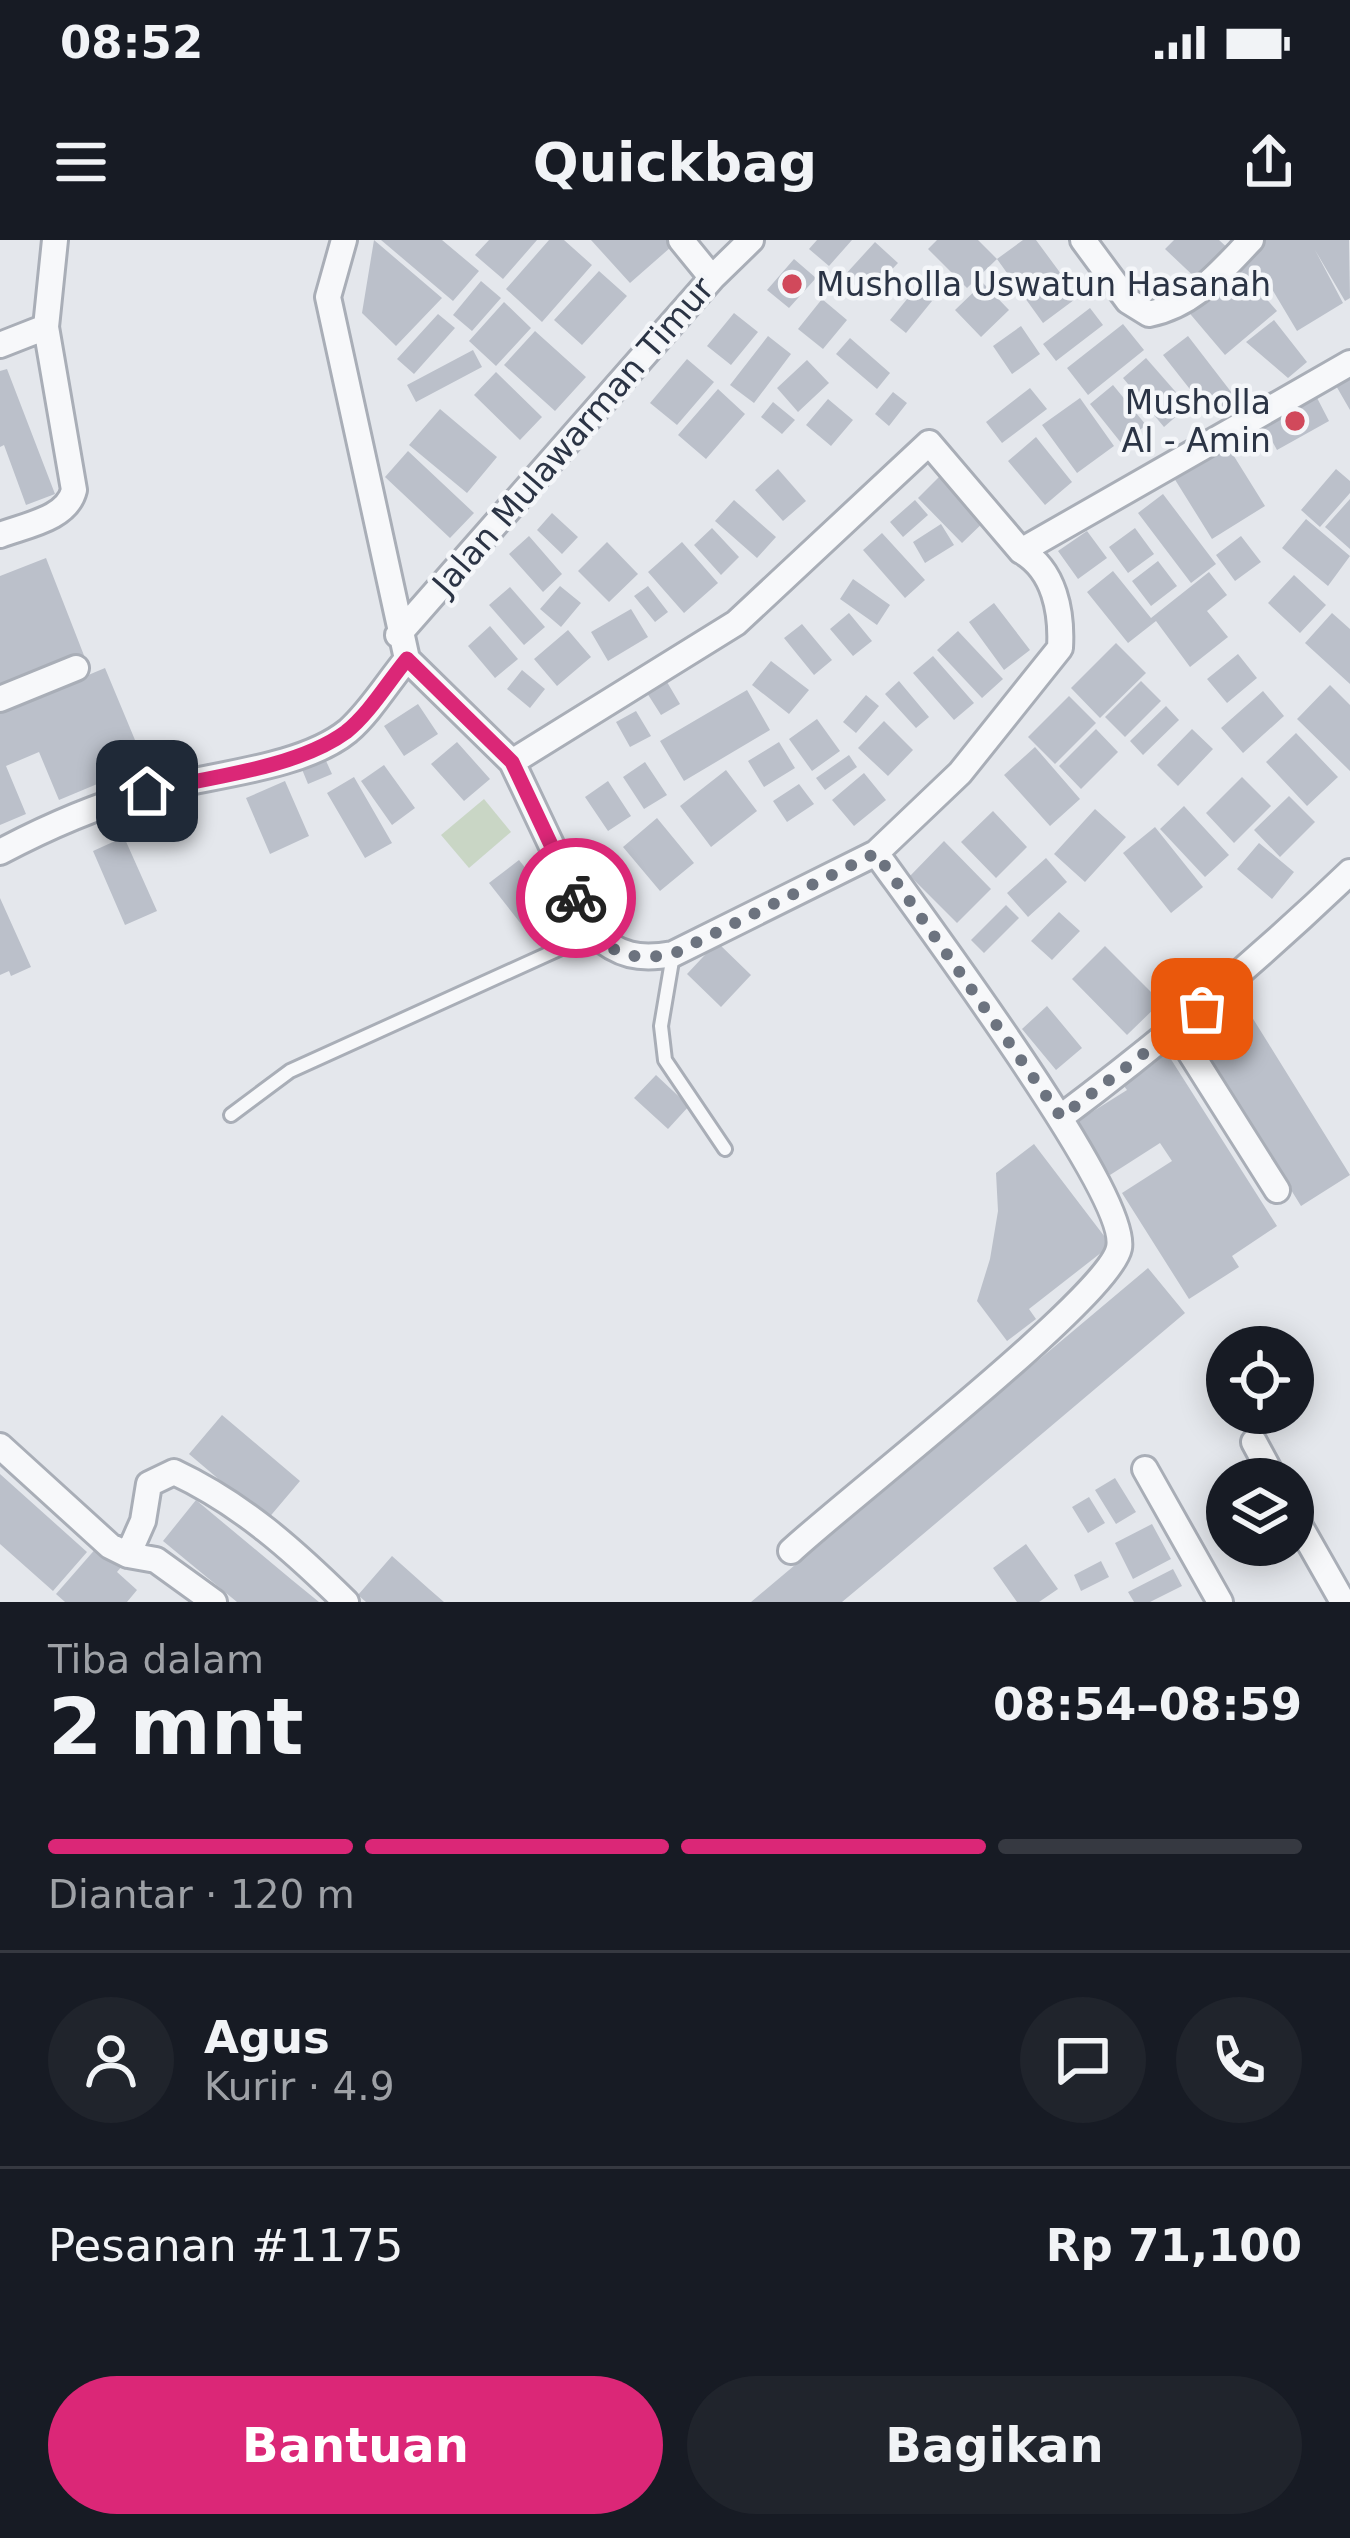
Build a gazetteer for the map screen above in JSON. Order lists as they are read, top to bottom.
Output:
{
  "streets": {
    "street": ["Jalan Mulawarman Timur"]
  },
  "places": ["Musholla Uswatun Hasanah", "Musholla Al - Amin"],
  "page": {
    "status": "08:52",
    "header": "Quickbag",
    "heading": ["2 mnt", "Tiba dalam", "08:54–08:59"],
    "panel": [
      "Agus",
      "Kurir · 4.9",
      "Pesanan #1175",
      "Rp 71,100"
    ],
    "bar": "Diantar · 120 m",
    "buttons": ["Bantuan", "Bagikan"]
  }
}
